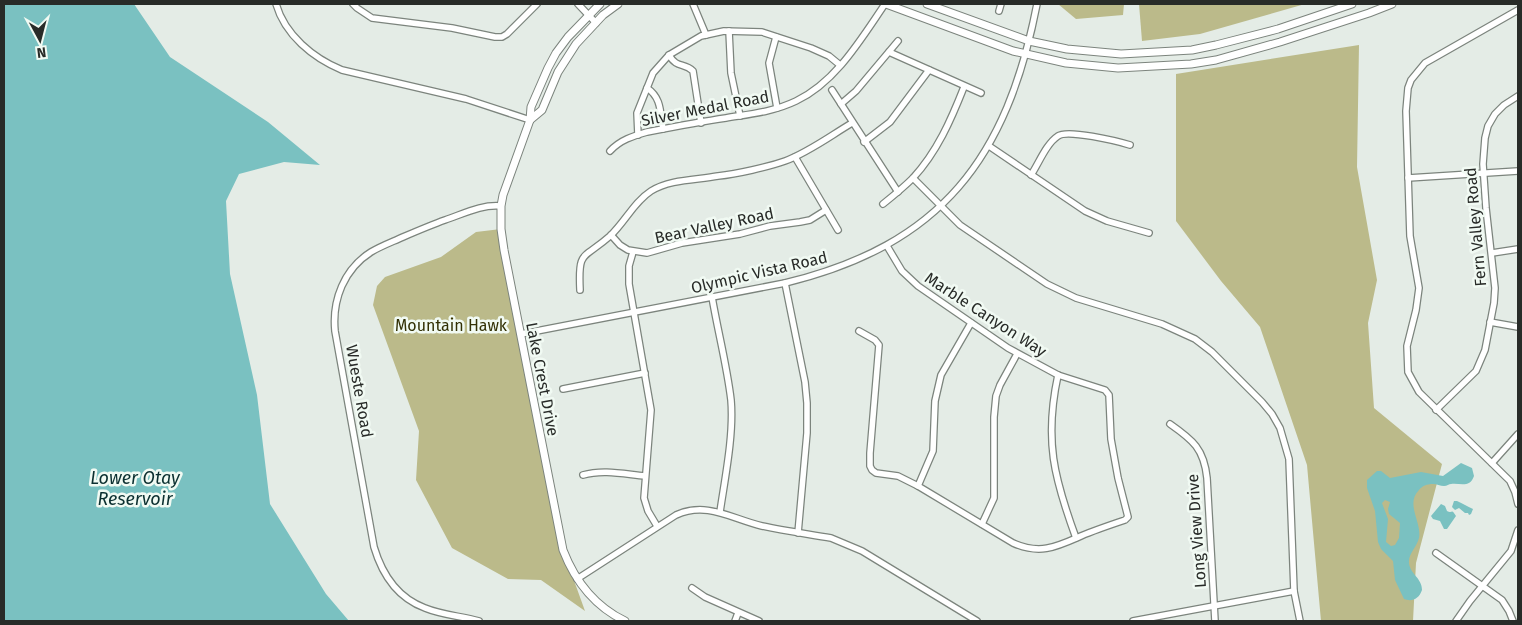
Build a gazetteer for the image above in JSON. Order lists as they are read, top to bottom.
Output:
{
  "streets": {
    "main road": ["Lake Crest Drive"],
    "street": [
      "Silver Medal Road",
      "Bear Valley Road",
      "Fern Valley Road",
      "Olympic Vista Road",
      "Marble Canyon Way",
      "Wueste Road",
      "Long View Drive"
    ]
  },
  "crossings": [
    ["Olympic Vista Road", "Marble Canyon Way"],
    ["Olympic Vista Road", "Lake Crest Drive"],
    ["Lake Crest Drive", "Wueste Road"]
  ],
  "water": ["Lower Otay Reservoir"],
  "parks": ["Mountain Hawk"],
  "north": "bottom"
}
